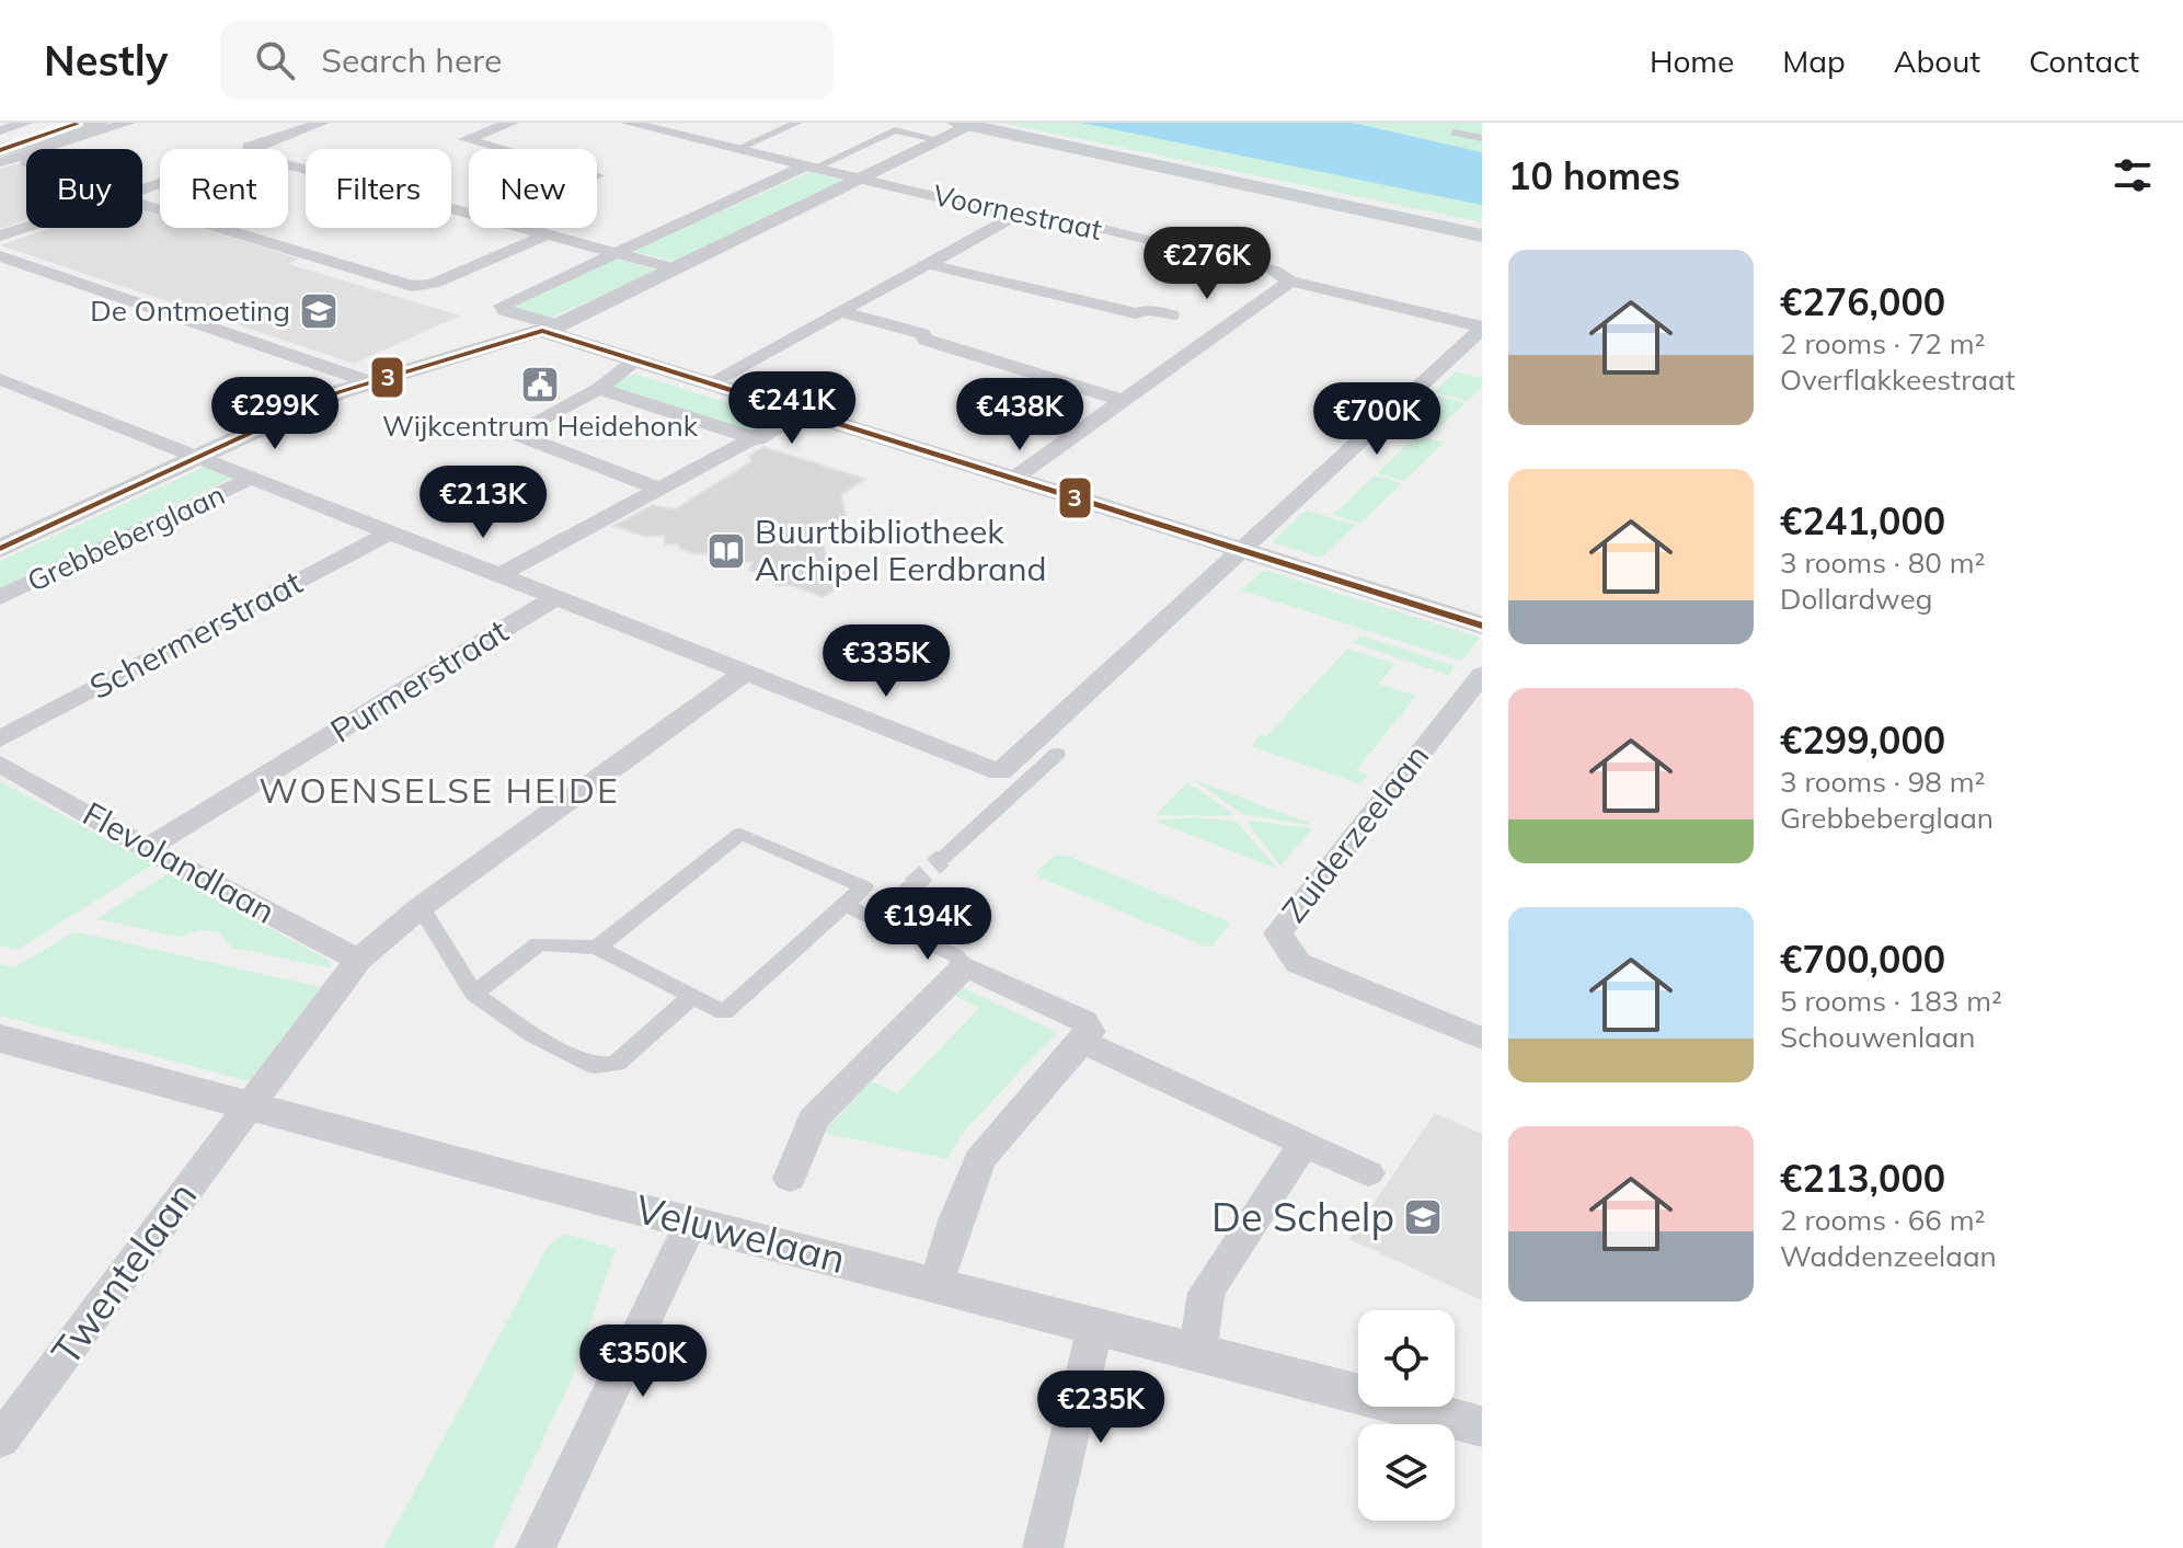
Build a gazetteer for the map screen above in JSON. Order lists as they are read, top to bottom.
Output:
{
  "streets": {
    "street": [
      "Voornestraat",
      "Grebbeberglaan",
      "Schermerstraat",
      "Purmerstraat",
      "Zuiderzeelaan",
      "Flevolandlaan",
      "Veluwelaan",
      "Twentelaan"
    ]
  },
  "crossings": [
    ["Voornestraat", "Grebbeberglaan"],
    ["Purmerstraat", "Flevolandlaan"],
    ["Flevolandlaan", "Twentelaan"],
    ["Veluwelaan", "Twentelaan"]
  ],
  "districts": ["WOENSELSE HEIDE"],
  "places": {
    "school or university": ["De Ontmoeting", "De Schelp"],
    "public building": ["Wijkcentrum Heidehonk"],
    "library": ["Buurtbibliotheek Archipel Eerdbrand"]
  },
  "lines": ["transit line 3"],
  "page": {
    "header": "Nestly",
    "search": "Search here",
    "nav": [
      "Home",
      "Map",
      "About",
      "Contact"
    ],
    "heading": "10 homes",
    "chip": [
      "Buy",
      "Rent",
      "Filters",
      "New"
    ],
    "price": [
      "€276K",
      "€241K",
      "€299K",
      "€438K",
      "€700K",
      "€213K",
      "€335K",
      "€194K",
      "€350K",
      "€235K"
    ],
    "list": [
      {
        "name": "€276,000",
        "note": "2 rooms · 72 m² · Overflakkeestraat"
      },
      {
        "name": "€241,000",
        "note": "3 rooms · 80 m² · Dollardweg"
      },
      {
        "name": "€299,000",
        "note": "3 rooms · 98 m² · Grebbeberglaan"
      },
      {
        "name": "€700,000",
        "note": "5 rooms · 183 m² · Schouwenlaan"
      },
      {
        "name": "€213,000",
        "note": "2 rooms · 66 m² · Waddenzeelaan"
      }
    ]
  }
}
